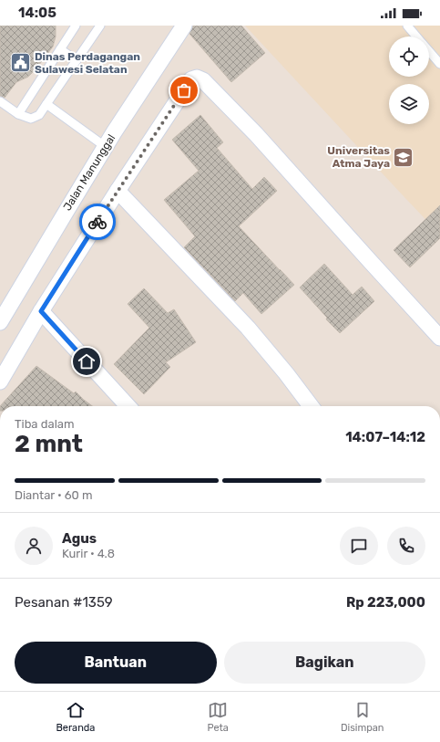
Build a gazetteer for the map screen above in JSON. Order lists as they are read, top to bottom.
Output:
{
  "streets": {
    "street": ["Jalan Manunggal"]
  },
  "places": {
    "public building": ["Dinas Perdagangan Sulawesi Selatan"],
    "school or university": ["Universitas Atma Jaya"]
  },
  "page": {
    "status": "14:05",
    "heading": ["2 mnt", "Tiba dalam", "14:07–14:12"],
    "panel": [
      "Agus",
      "Kurir · 4.8",
      "Pesanan #1359",
      "Rp 223,000"
    ],
    "bar": "Diantar · 60 m",
    "buttons": ["Bantuan", "Bagikan"],
    "tabs": ["Beranda", "Peta", "Disimpan"]
  }
}
